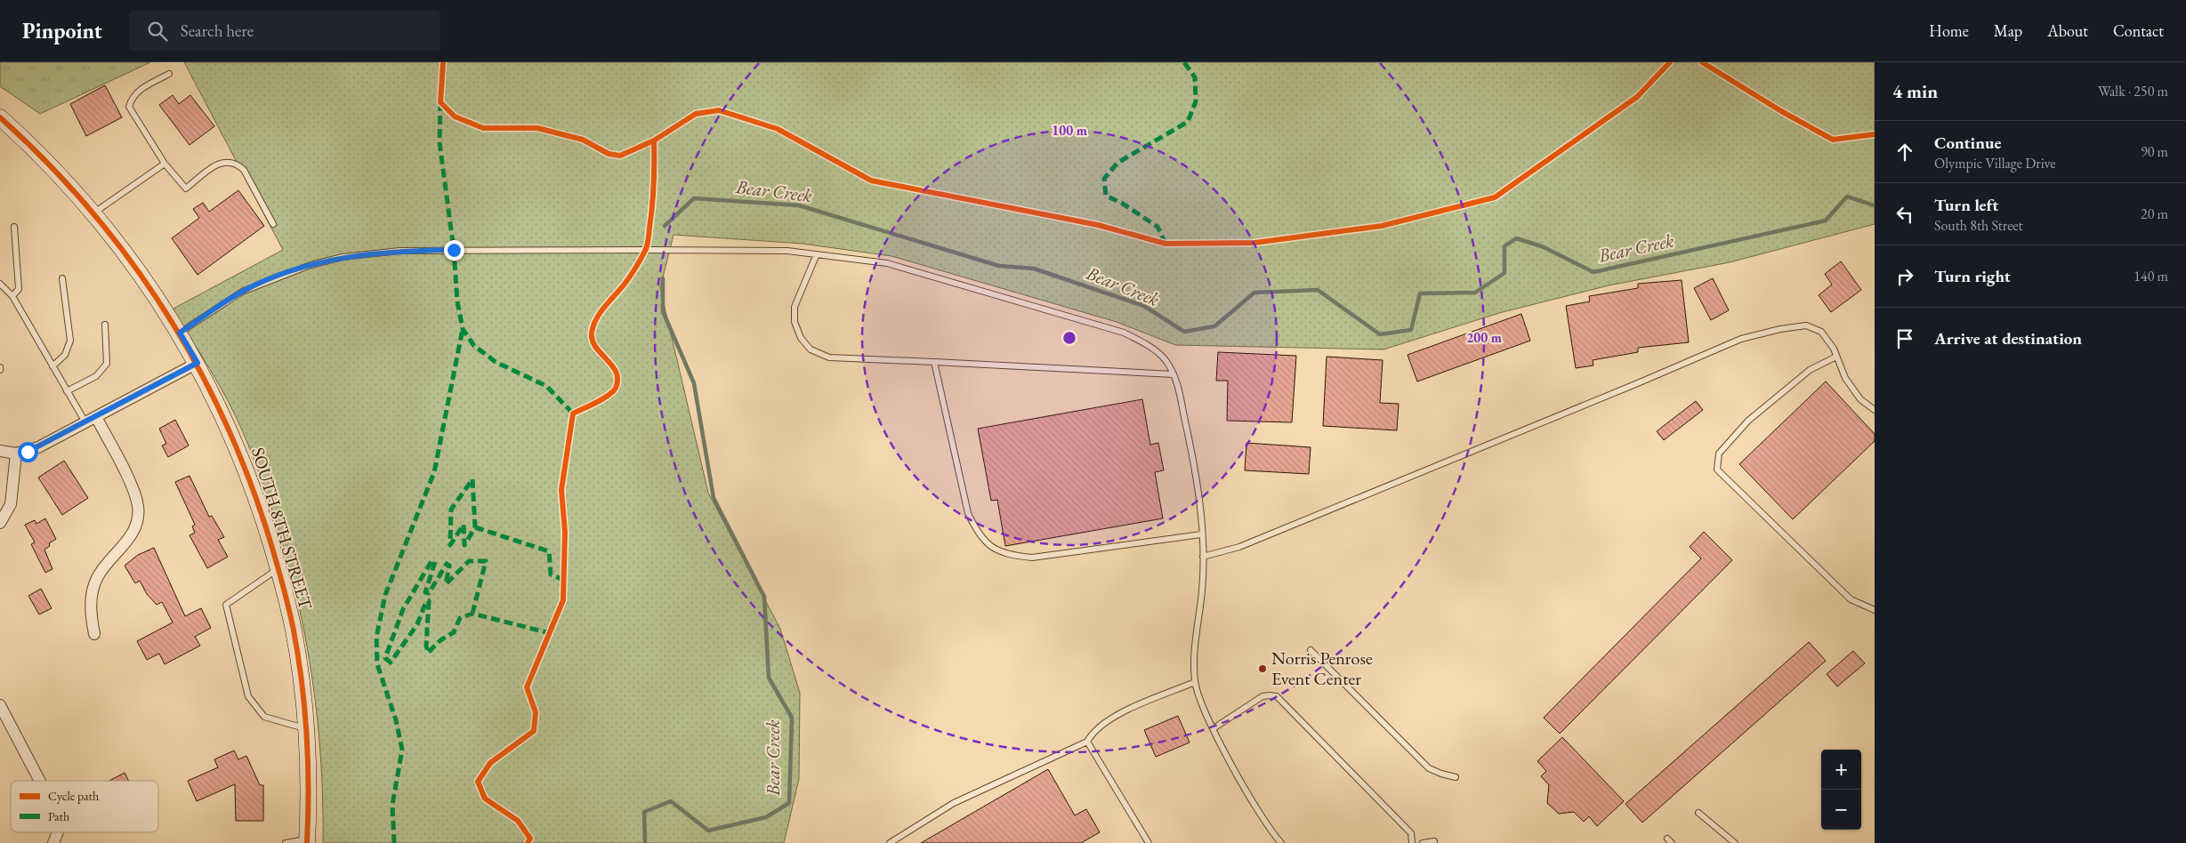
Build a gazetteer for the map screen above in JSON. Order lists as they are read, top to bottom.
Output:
{
  "streets": {
    "main road": ["SOUTH 8TH STREET"]
  },
  "water": ["Bear Creek"],
  "places": ["Norris Penrose Event Center"],
  "legend": ["Cycle path", "Path"],
  "page": {
    "header": "Pinpoint",
    "search": "Search here",
    "nav": [
      "Home",
      "Map",
      "About",
      "Contact"
    ],
    "heading": ["4 min", "Walk · 250 m"],
    "list": [
      ["Continue", "Olympic Village Drive", "90 m"],
      ["Turn left", "South 8th Street", "20 m"],
      ["Turn right", "140 m"],
      "Arrive at destination"
    ],
    "map_buttons": ["+", "−"]
  },
  "rings": ["100 m", "200 m"]
}
